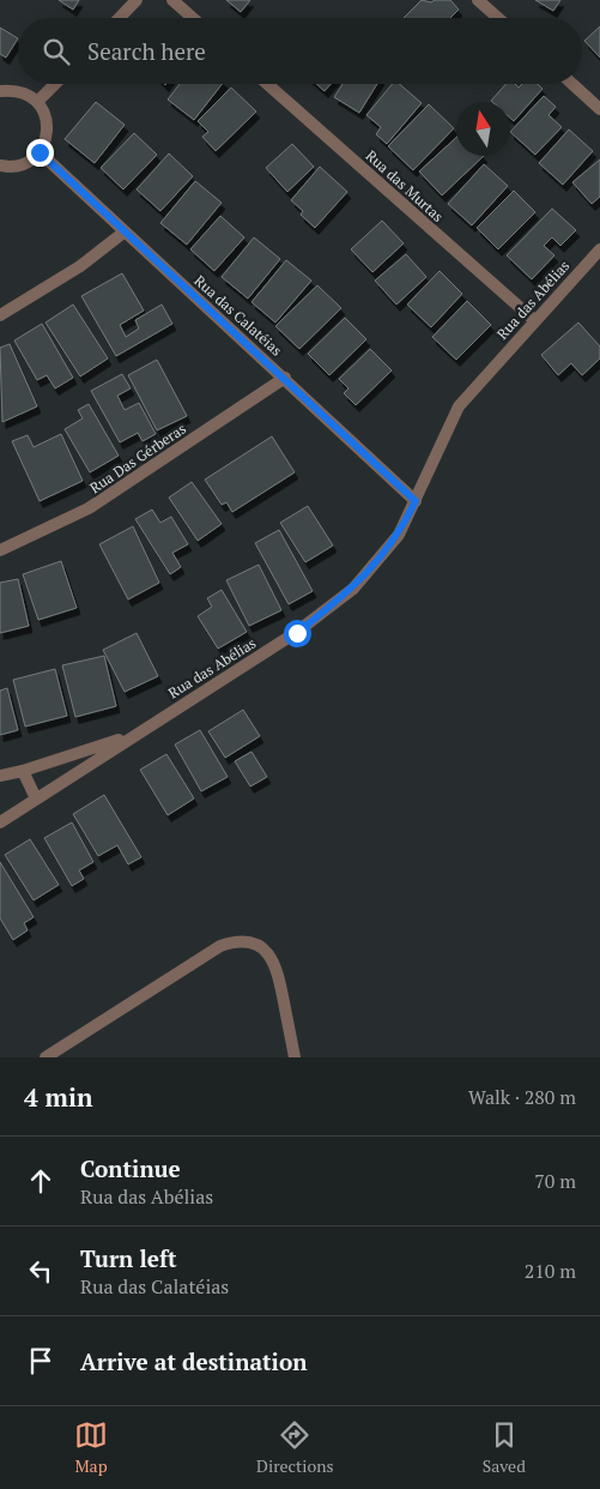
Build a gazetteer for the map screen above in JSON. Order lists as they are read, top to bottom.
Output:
{
  "streets": {
    "street": [
      "Rua das Murtas",
      "Rua das Abélias",
      "Rua das Calatéias",
      "Rua Das Gérberas"
    ]
  },
  "crossings": [
    ["Rua das Murtas", "Rua das Abélias"],
    ["Rua das Abélias", "Rua das Calatéias"],
    ["Rua das Calatéias", "Rua Das Gérberas"]
  ],
  "north": "top",
  "page": {
    "search": "Search here",
    "heading": ["4 min", "Walk · 280 m"],
    "list": [
      ["Continue", "Rua das Abélias", "70 m"],
      ["Turn left", "Rua das Calatéias", "210 m"],
      "Arrive at destination"
    ],
    "nav": ["Map", "Directions", "Saved"]
  }
}
